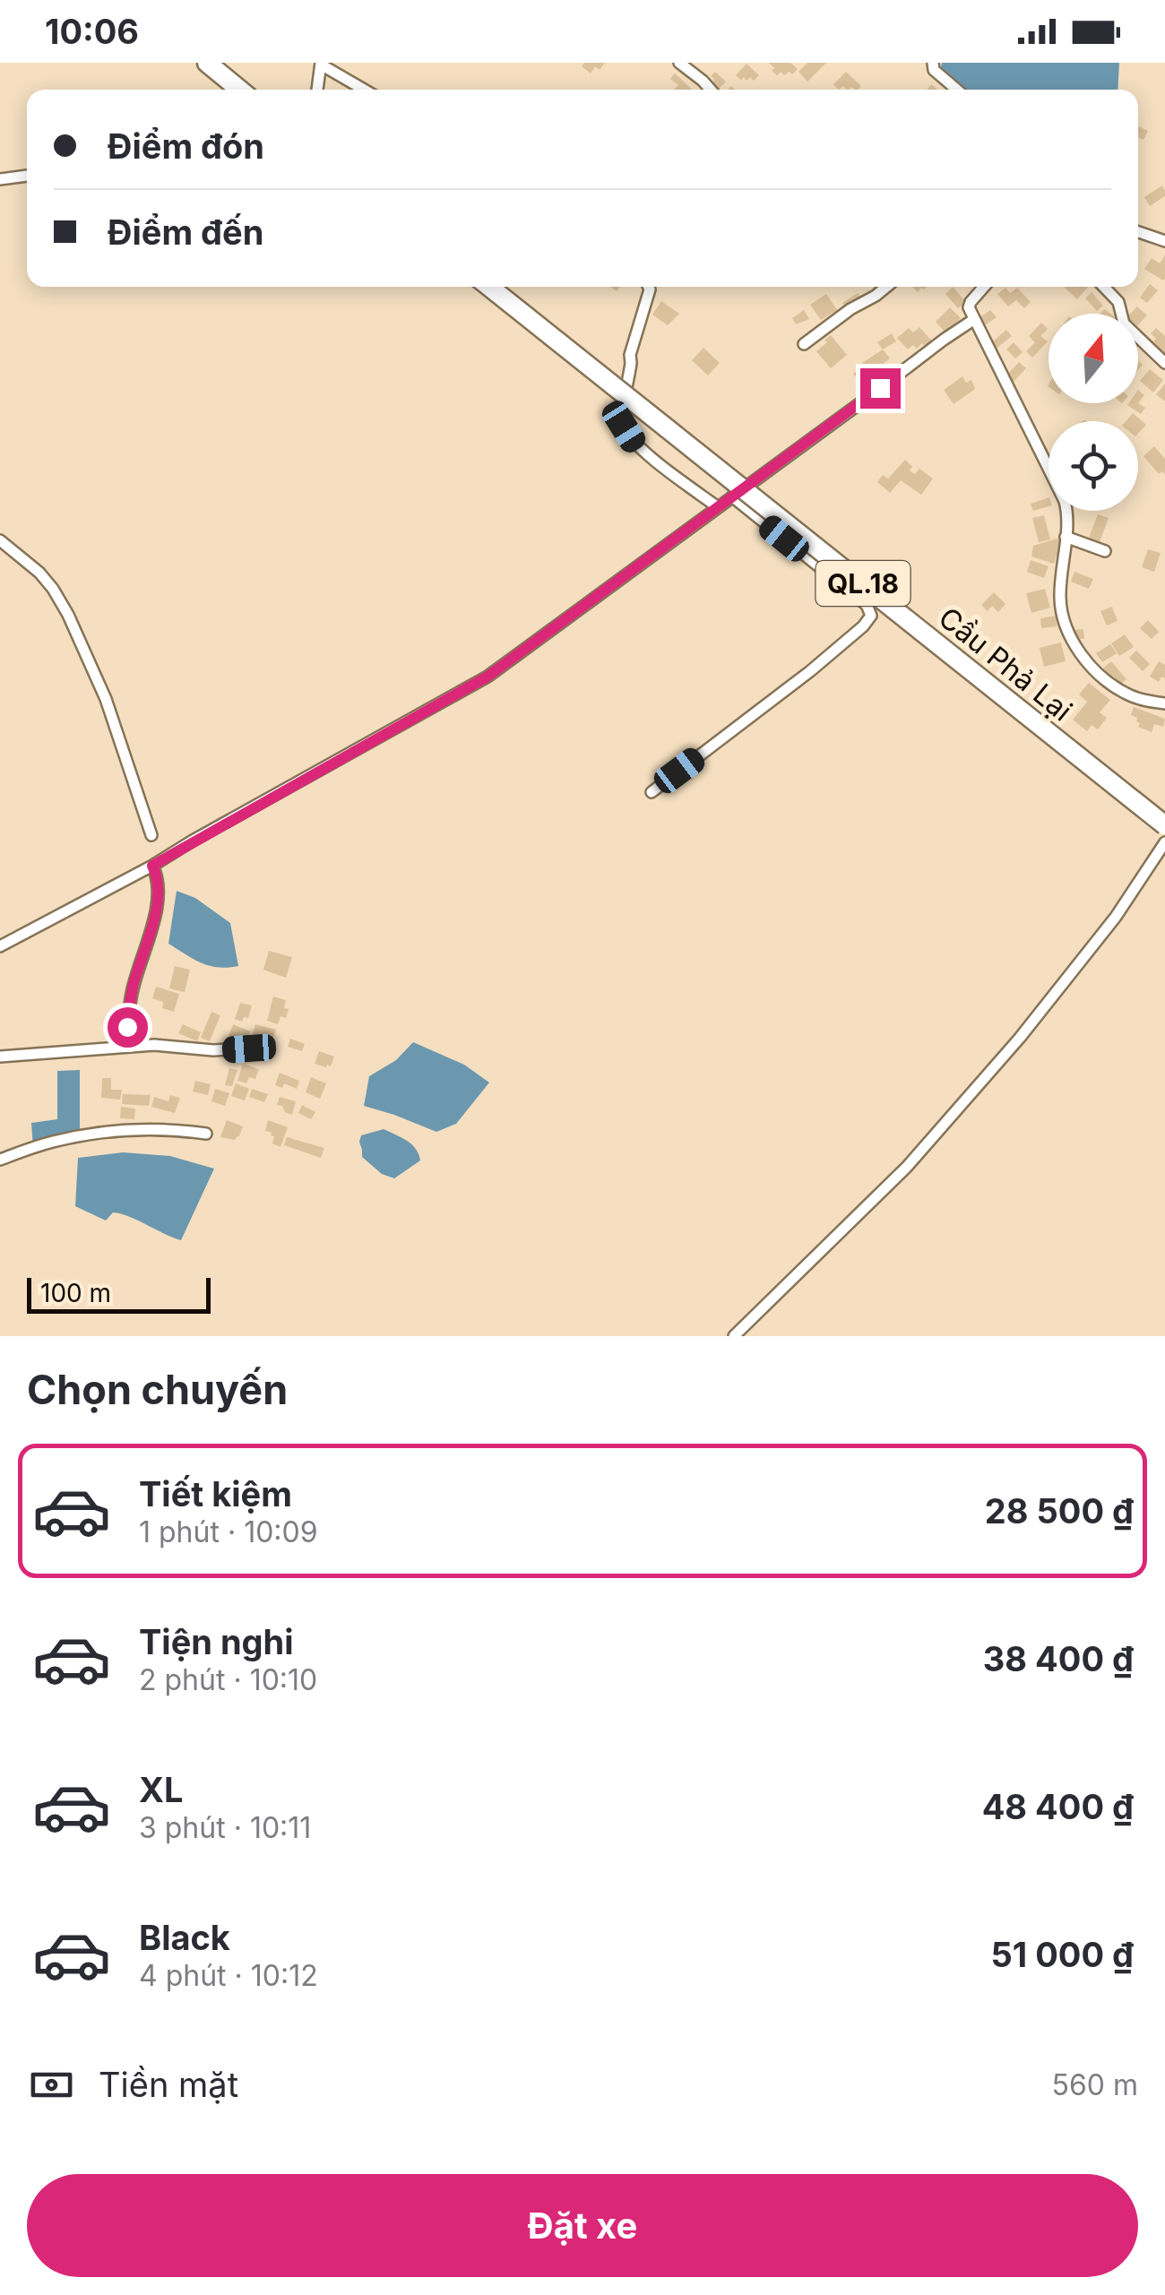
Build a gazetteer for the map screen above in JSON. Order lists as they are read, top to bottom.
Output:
{
  "streets": {
    "highway": ["QL.18", "Cầu Phả Lại"]
  },
  "scale_bar": "100 m",
  "north": "top",
  "page": {
    "status": "10:06",
    "banner": ["Điểm đón", "Điểm đến"],
    "scale": "100 m",
    "heading": "Chọn chuyến",
    "list": [
      {
        "name": "Tiết kiệm",
        "note": "1 phút · 10:09",
        "value": "28 500 ₫"
      },
      {
        "name": "Tiện nghi",
        "note": "2 phút · 10:10",
        "value": "38 400 ₫"
      },
      {
        "name": "XL",
        "note": "3 phút · 10:11",
        "value": "48 400 ₫"
      },
      {
        "name": "Black",
        "note": "4 phút · 10:12",
        "value": "51 000 ₫"
      }
    ],
    "pay": ["Tiền mặt", "560 m"],
    "buttons": "Đặt xe"
  }
}
